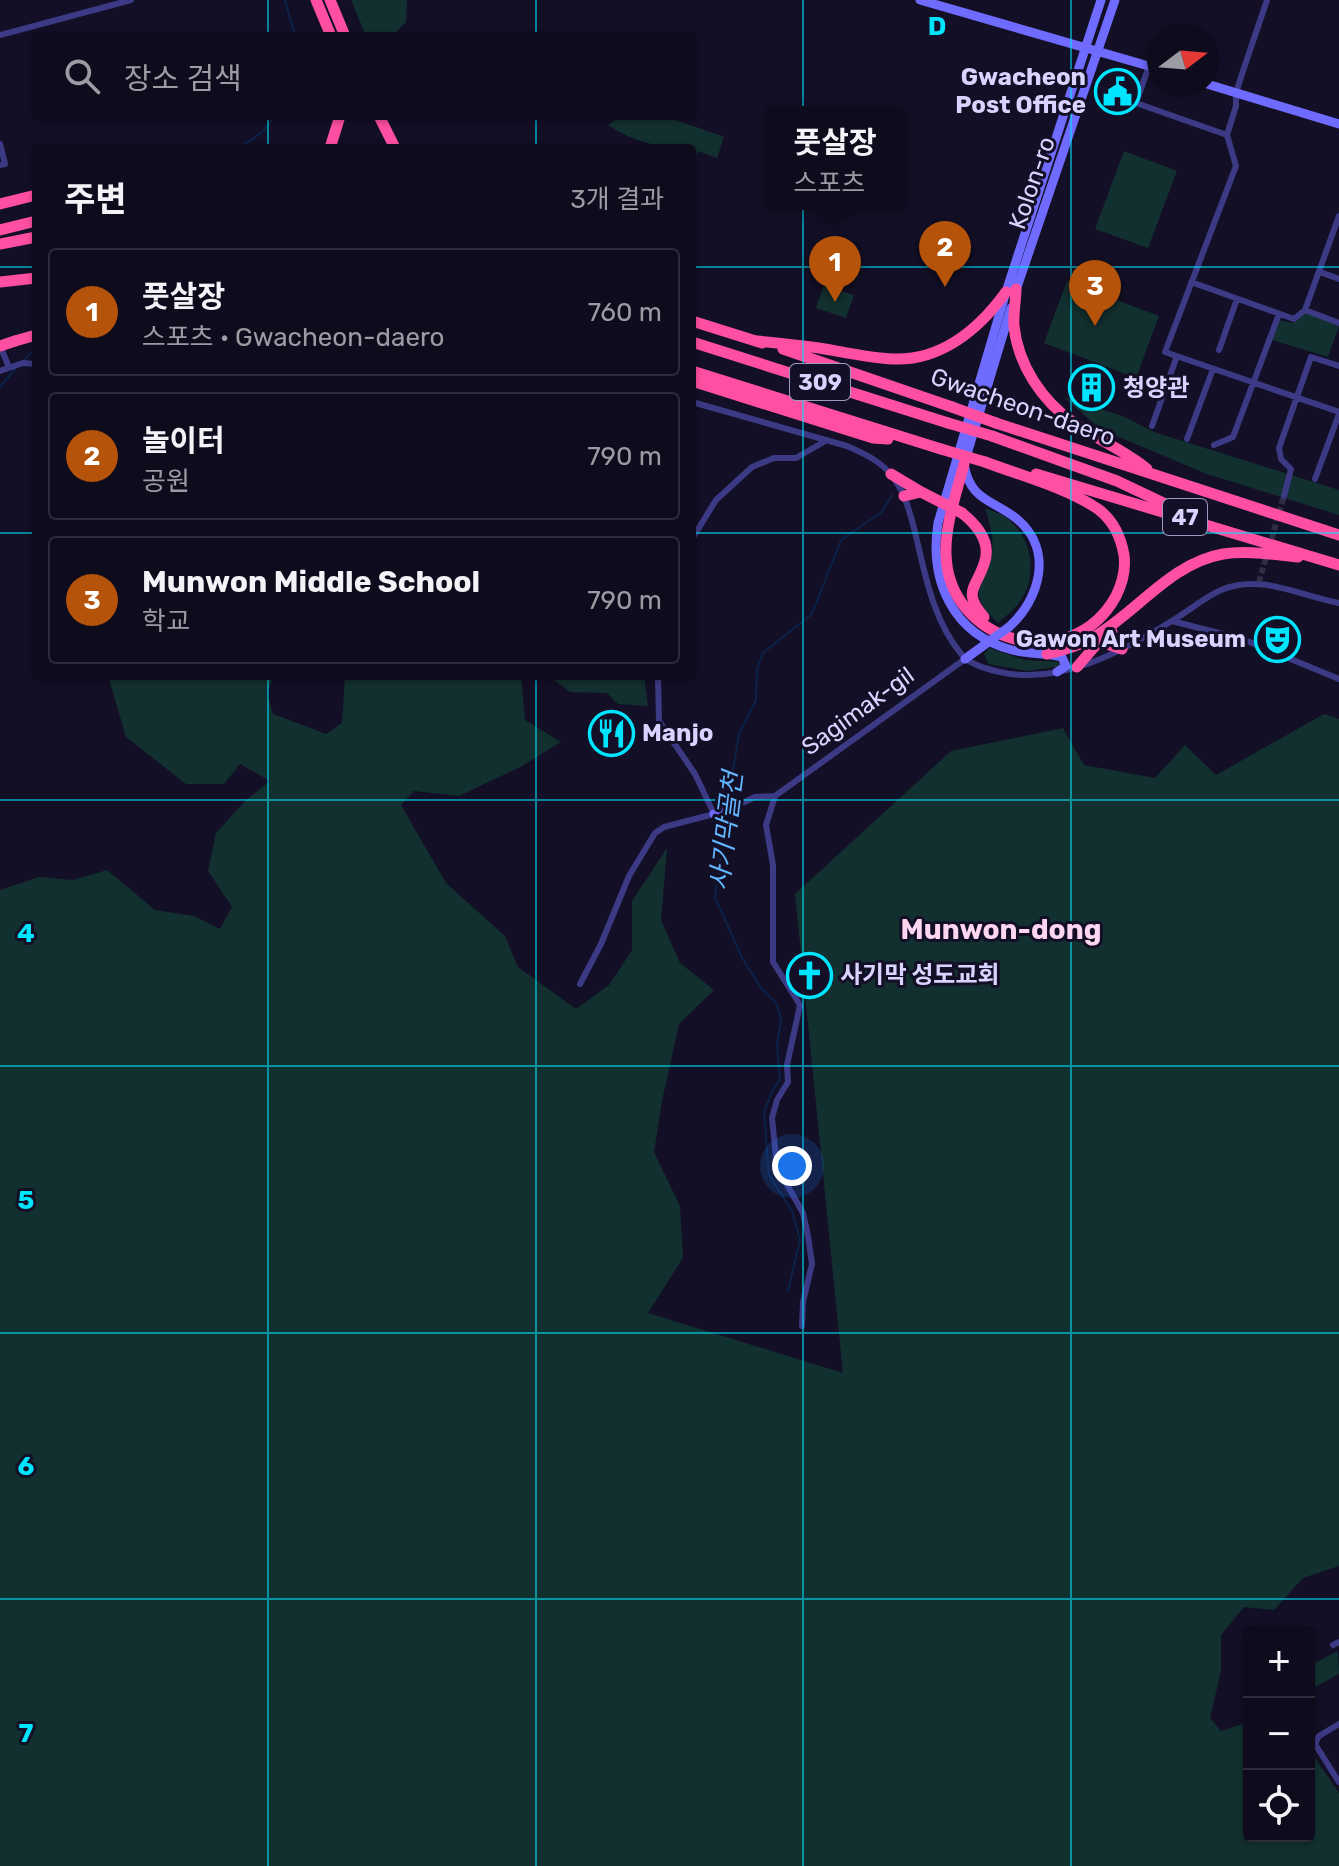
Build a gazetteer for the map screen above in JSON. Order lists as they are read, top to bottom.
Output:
{
  "streets": {
    "highway": ["309", "Gwacheon-daero", "47"],
    "street": ["Kolon-ro", "Sagimak-gil"]
  },
  "crossings": [
    ["309", "47"]
  ],
  "districts": ["Munwon-dong"],
  "water": ["사기막골천"],
  "places": {
    "public building": ["Gwacheon Post Office"],
    "building": ["청양관"],
    "theatre": ["Gawon Art Museum"],
    "restaurant": ["Manjo"],
    "church": ["사기막 성도교회"]
  },
  "north": "right",
  "page": {
    "search": "장소 검색",
    "popup": ["풋살장", "스포츠"],
    "heading": ["주변", "3개 결과"],
    "pins": ["2", "1", "3"],
    "list": [
      {
        "mark": "1",
        "name": "풋살장",
        "note": "스포츠 · Gwacheon-daero",
        "value": "760 m"
      },
      {
        "mark": "2",
        "name": "놀이터",
        "note": "공원",
        "value": "790 m"
      },
      {
        "mark": "3",
        "name": "Munwon Middle School",
        "note": "학교",
        "value": "790 m"
      }
    ],
    "map_buttons": ["+", "−"]
  },
  "grid": {
    "columns": ["D"],
    "rows": [
      "4",
      "5",
      "6",
      "7"
    ]
  }
}
